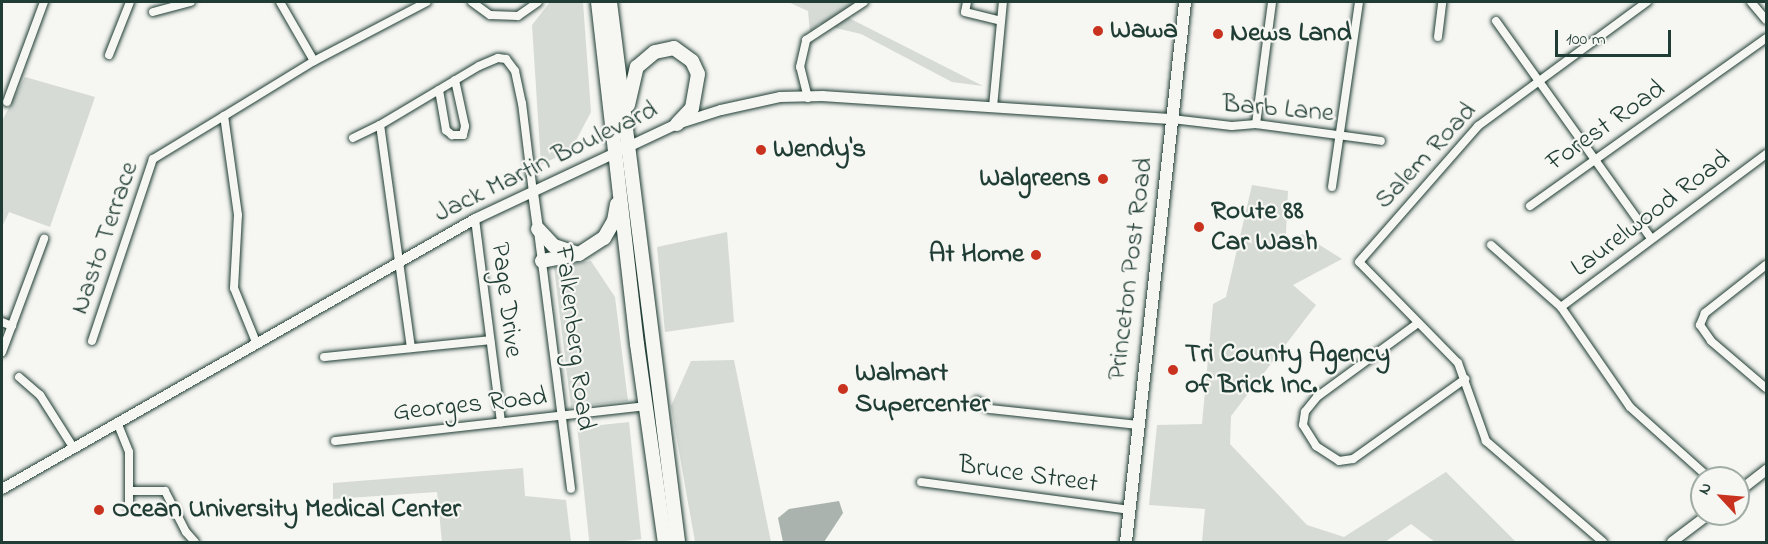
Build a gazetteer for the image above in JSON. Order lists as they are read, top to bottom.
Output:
{
  "streets": {
    "main road": ["Princeton Post Road"],
    "street": [
      "Barb Lane",
      "Forest Road",
      "Salem Road",
      "Jack Martin Boulevard",
      "Laurelwood Road",
      "Nasto Terrace",
      "Page Drive",
      "Falkenberg Road",
      "Georges Road",
      "Bruce Street"
    ]
  },
  "crossings": [
    ["Barb Lane", "Jack Martin Boulevard"],
    ["Barb Lane", "Princeton Post Road"],
    ["Jack Martin Boulevard", "Princeton Post Road"],
    ["Jack Martin Boulevard", "Page Drive"],
    ["Jack Martin Boulevard", "Falkenberg Road"],
    ["Princeton Post Road", "Bruce Street"],
    ["Page Drive", "Georges Road"],
    ["Falkenberg Road", "Georges Road"]
  ],
  "places": [
    "Wawa",
    "News Land",
    "Wendy's",
    "Walgreens",
    "Route 88 Car Wash",
    "At Home",
    "Tri County Agency of Brick Inc.",
    "Walmart Supercenter",
    "Ocean University Medical Center"
  ],
  "scale_bar": "100 m",
  "north": "top left"
}
